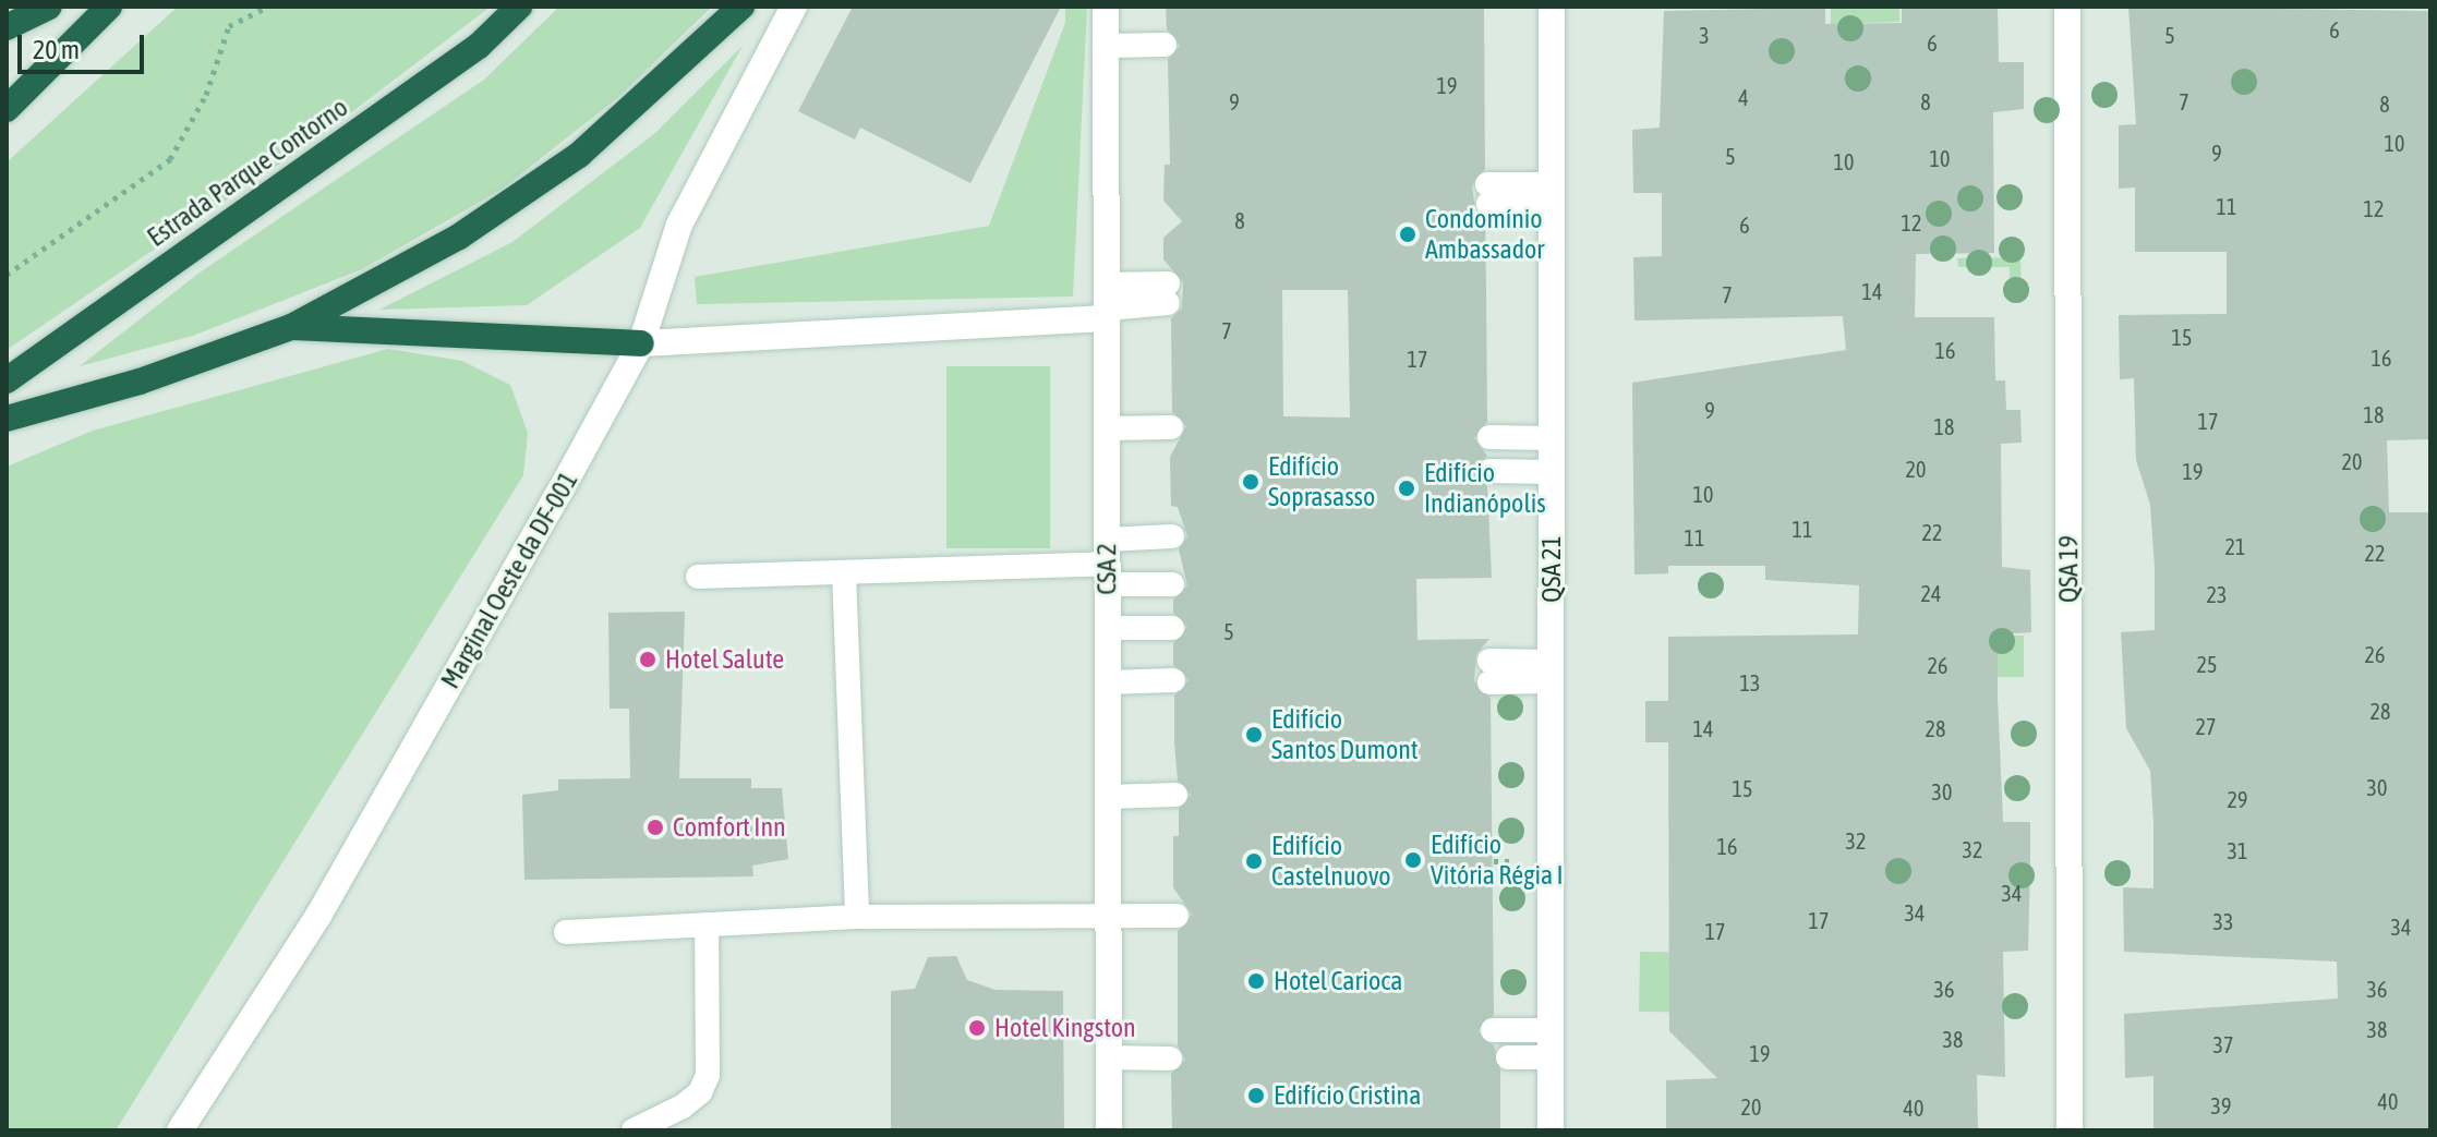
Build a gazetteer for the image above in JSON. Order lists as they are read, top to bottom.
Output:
{
  "streets": {
    "highway": ["Estrada Parque Contorno"],
    "street": [
      "CSA 2",
      "QSA 21",
      "QSA 19",
      "Marginal Oeste da DF-001"
    ]
  },
  "places": [
    "Condomínio Ambassador",
    "Edifício Soprasasso",
    "Edifício Indianópolis",
    "Hotel Salute",
    "Edifício Santos Dumont",
    "Comfort Inn",
    "Edifício Vitória Régia I",
    "Edifício Castelnuovo",
    "Hotel Carioca",
    "Hotel Kingston",
    "Edifício Cristina"
  ],
  "house_numbers": [
    "6",
    "3",
    "5",
    "6",
    "19",
    "4",
    "9",
    "8",
    "7",
    "8",
    "10",
    "9",
    "5",
    "10",
    "10",
    "11",
    "12",
    "8",
    "12",
    "6",
    "14",
    "7",
    "7",
    "15",
    "16",
    "16",
    "17",
    "9",
    "18",
    "17",
    "18",
    "20",
    "20",
    "19",
    "10",
    "11",
    "22",
    "11",
    "21",
    "22",
    "24",
    "23",
    "5",
    "26",
    "25",
    "26",
    "13",
    "28",
    "27",
    "14",
    "28",
    "30",
    "15",
    "30",
    "29",
    "32",
    "16",
    "32",
    "31",
    "34",
    "34",
    "17",
    "33",
    "34",
    "17",
    "36",
    "36",
    "38",
    "38",
    "37",
    "19",
    "40",
    "39",
    "20",
    "40"
  ],
  "scale_bar": "20 m"
}
